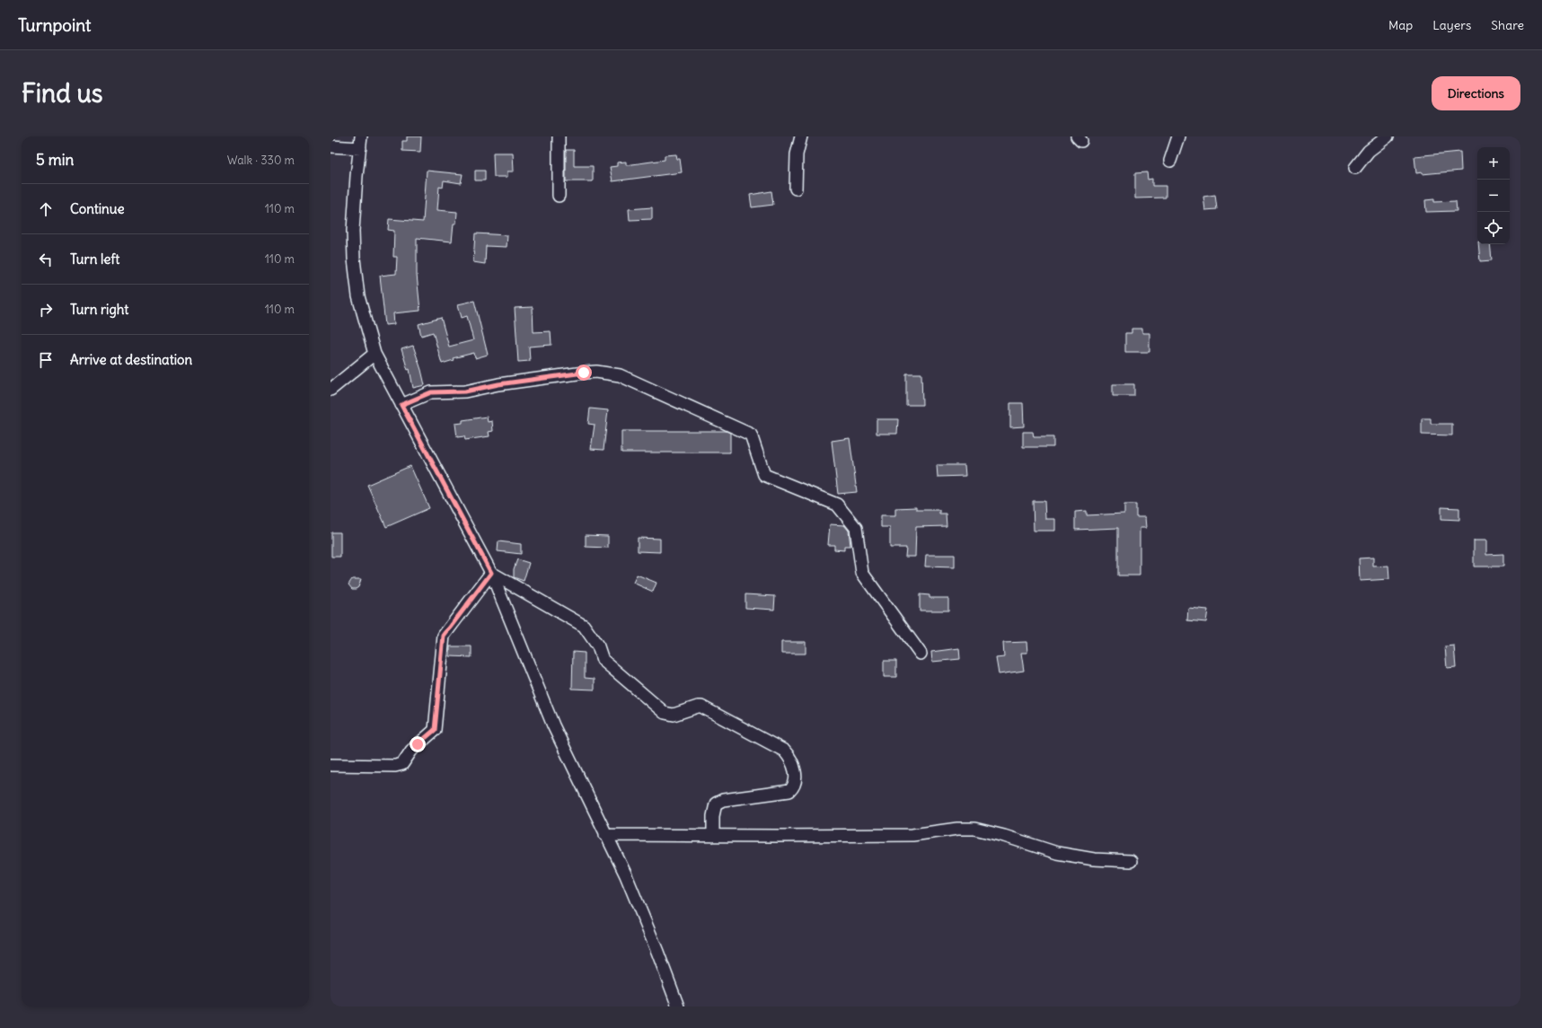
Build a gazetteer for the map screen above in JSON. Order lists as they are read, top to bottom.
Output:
{
  "page": {
    "header": "Turnpoint",
    "nav": ["Map", "Layers", "Share"],
    "buttons": "Directions",
    "title": "Find us",
    "heading": ["5 min", "Walk · 330 m"],
    "map_buttons": ["+", "−"],
    "list": [
      ["Continue", "110 m"],
      ["Turn left", "110 m"],
      ["Turn right", "110 m"],
      "Arrive at destination"
    ]
  }
}
